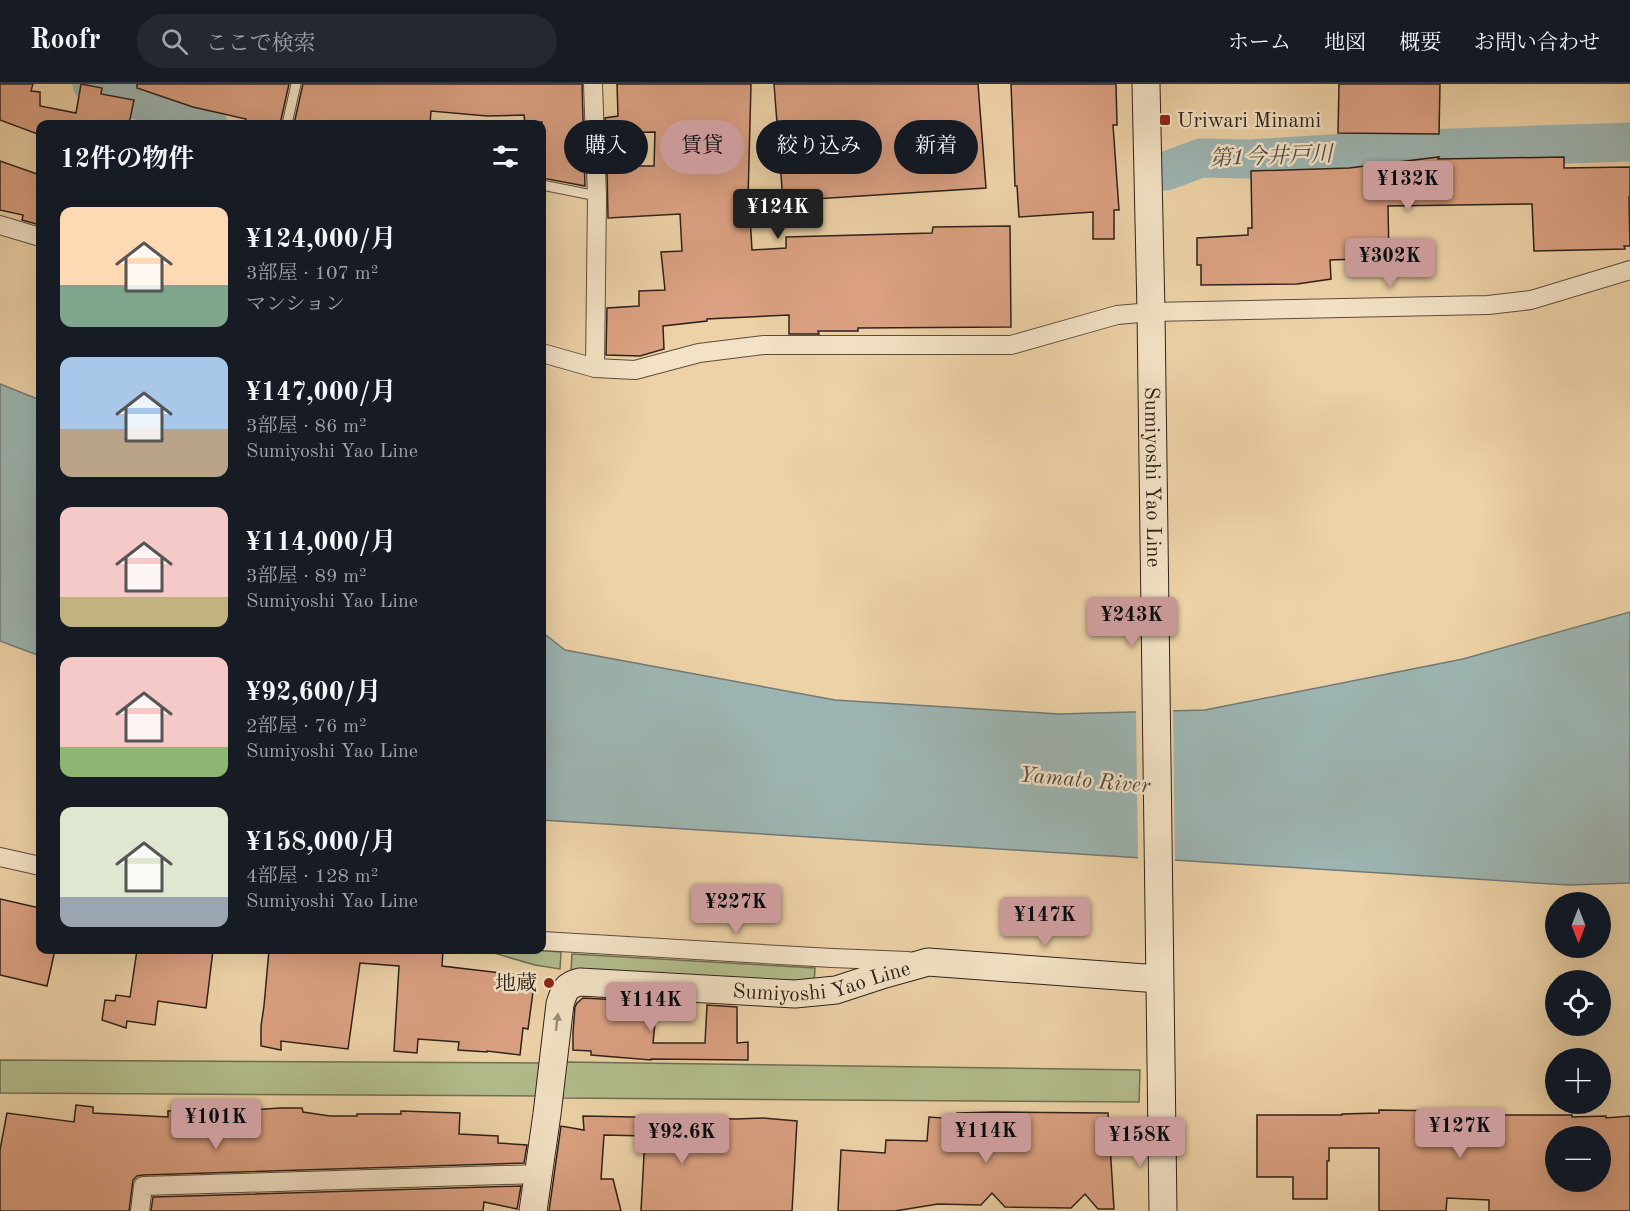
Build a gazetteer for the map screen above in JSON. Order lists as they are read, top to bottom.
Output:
{
  "streets": {
    "main road": ["Sumiyoshi Yao Line"]
  },
  "water": ["第1今井戸川", "Yamato River"],
  "places": {
    "transit": ["Uriwari Minami"],
    "other": ["地蔵"]
  },
  "north": "bottom",
  "page": {
    "header": "Roofr",
    "search": "ここで検索",
    "nav": [
      "ホーム",
      "地図",
      "概要",
      "お問い合わせ"
    ],
    "chip": [
      "購入",
      "賃貸",
      "絞り込み",
      "新着"
    ],
    "heading": "12件の物件",
    "price": [
      "¥132K",
      "¥124K",
      "¥302K",
      "¥243K",
      "¥227K",
      "¥147K",
      "¥114K",
      "¥101K",
      "¥127K",
      "¥114K",
      "¥92.6K",
      "¥158K"
    ],
    "list": [
      {
        "name": "¥124,000/月",
        "note": "3部屋 · 107 m² · マンション"
      },
      {
        "name": "¥147,000/月",
        "note": "3部屋 · 86 m² · Sumiyoshi Yao Line"
      },
      {
        "name": "¥114,000/月",
        "note": "3部屋 · 89 m² · Sumiyoshi Yao Line"
      },
      {
        "name": "¥92,600/月",
        "note": "2部屋 · 76 m² · Sumiyoshi Yao Line"
      },
      {
        "name": "¥158,000/月",
        "note": "4部屋 · 128 m² · Sumiyoshi Yao Line"
      }
    ],
    "map_buttons": ["+", "−"]
  }
}
